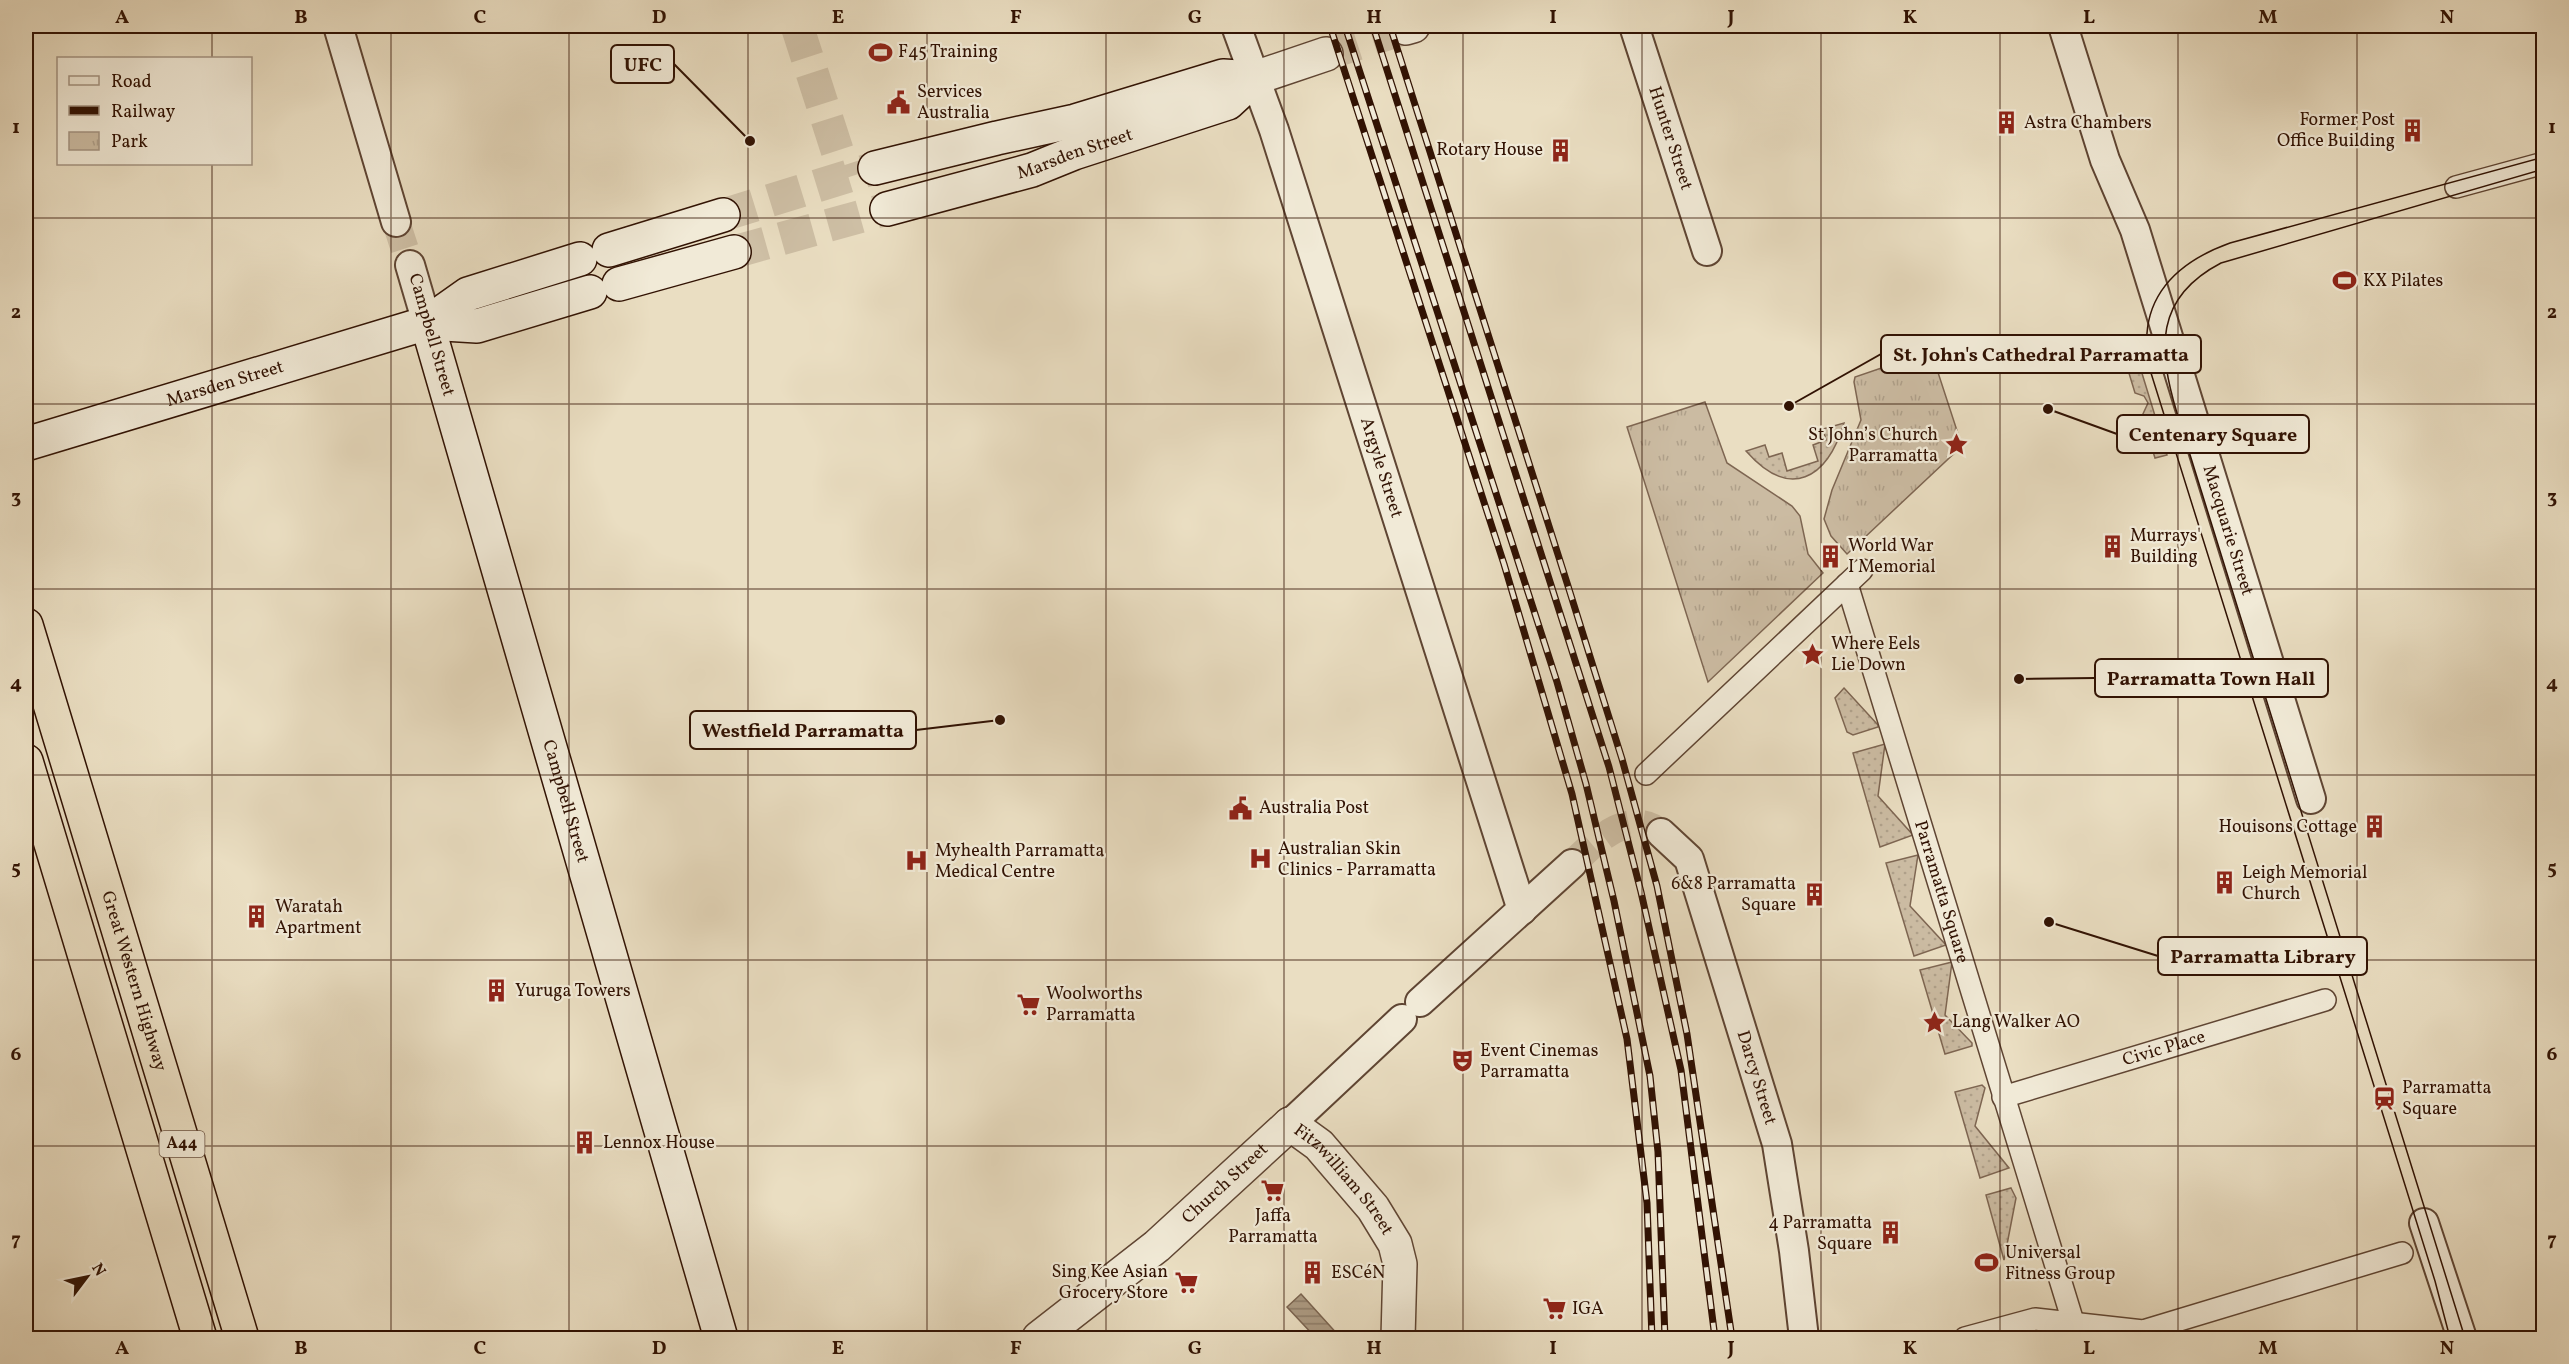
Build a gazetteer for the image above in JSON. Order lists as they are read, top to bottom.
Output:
{
  "streets": {
    "highway": ["Great Western Highway", "A44"],
    "main road": [
      "Marsden Street",
      "Campbell Street",
      "Fitzwilliam Street",
      "Church Street"
    ],
    "street": [
      "Hunter Street",
      "Argyle Street",
      "Macquarie Street",
      "Parramatta Square",
      "Civic Place",
      "Darcy Street"
    ]
  },
  "crossings": [
    ["Marsden Street", "Campbell Street"],
    ["Marsden Street", "Argyle Street"],
    ["Argyle Street", "Church Street"],
    ["Parramatta Square", "Civic Place"],
    ["Fitzwilliam Street", "Church Street"]
  ],
  "places": {
    "sports": ["F45 Training", "KX Pilates", "Universal Fitness Group"],
    "public building": ["Services Australia", "Australia Post"],
    "building": [
      "Astra Chambers",
      "Former Post Office Building",
      "Rotary House",
      "Murrays' Building",
      "World War I Memorial",
      "Houisons Cottage",
      "Leigh Memorial Church",
      "6&8 Parramatta Square",
      "Waratah Apartment",
      "Yuruga Towers",
      "Lennox House",
      "4 Parramatta Square",
      "ESCéN"
    ],
    "other": [
      "UFC",
      "St. John's Cathedral Parramatta",
      "Centenary Square",
      "Parramatta Town Hall",
      "Westfield Parramatta",
      "Parramatta Library"
    ],
    "place": ["St John’s Church Parramatta", "Where Eels Lie Down", "Lang Walker AO"],
    "hospital": ["Australian Skin Clinics - Parramatta", "Myhealth Parramatta Medical Centre"],
    "supermarket": [
      "Woolworths Parramatta",
      "Jaffa Parramatta",
      "Sing Kee Asian Grocery Store",
      "IGA"
    ],
    "theatre": ["Event Cinemas Parramatta"],
    "station": ["Parramatta Square"]
  },
  "legend": ["Road", "Railway", "Park"],
  "north": "top right",
  "grid": {
    "columns": [
      "A",
      "B",
      "C",
      "D",
      "E",
      "F",
      "G",
      "H",
      "I",
      "J",
      "K",
      "L",
      "M",
      "N"
    ],
    "rows": [
      "1",
      "2",
      "3",
      "4",
      "5",
      "6",
      "7"
    ]
  }
}
